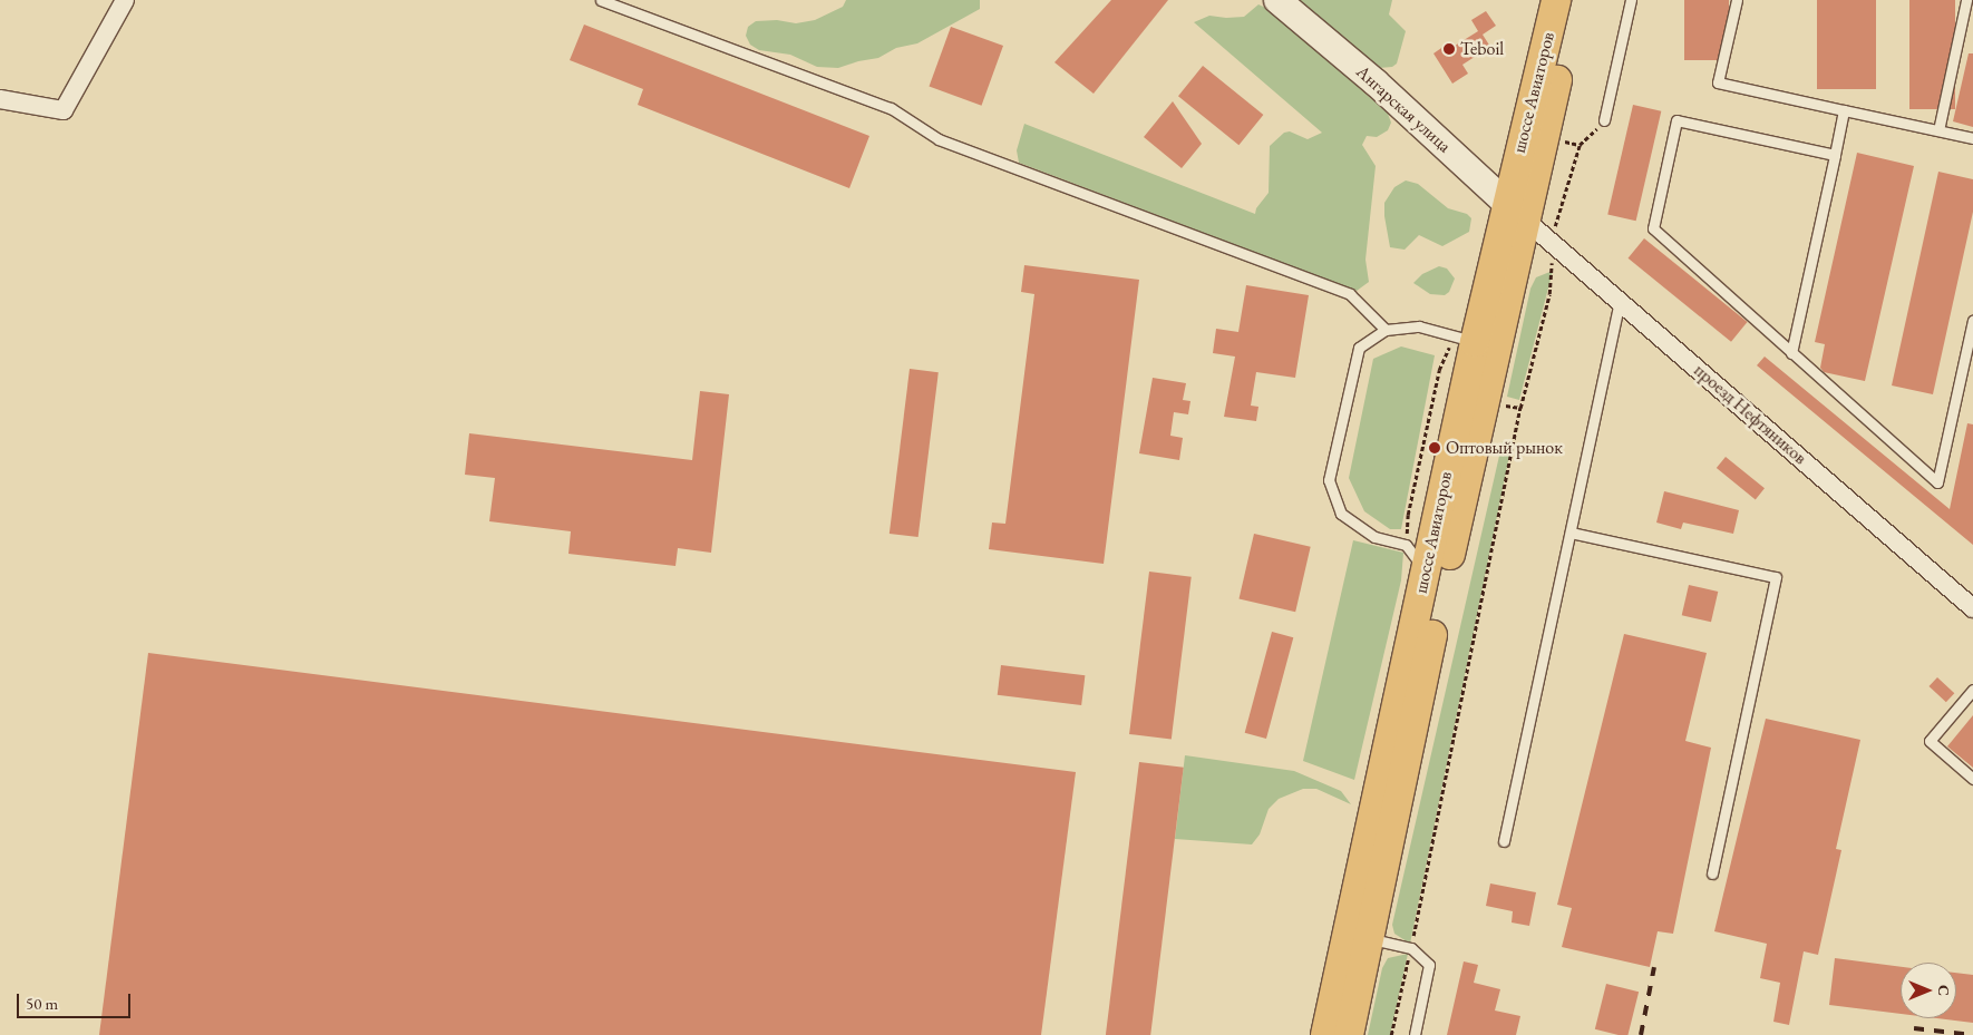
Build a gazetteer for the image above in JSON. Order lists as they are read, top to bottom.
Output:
{
  "streets": {
    "main road": ["шоссе Авиаторов", "Ангарская улица"],
    "street": ["проезд Нефтяников"]
  },
  "crossings": [
    ["шоссе Авиаторов", "Ангарская улица"],
    ["шоссе Авиаторов", "проезд Нефтяников"],
    ["Ангарская улица", "проезд Нефтяников"]
  ],
  "places": ["Teboil", "Оптовый рынок"],
  "scale_bar": "50 m",
  "north": "right"
}
